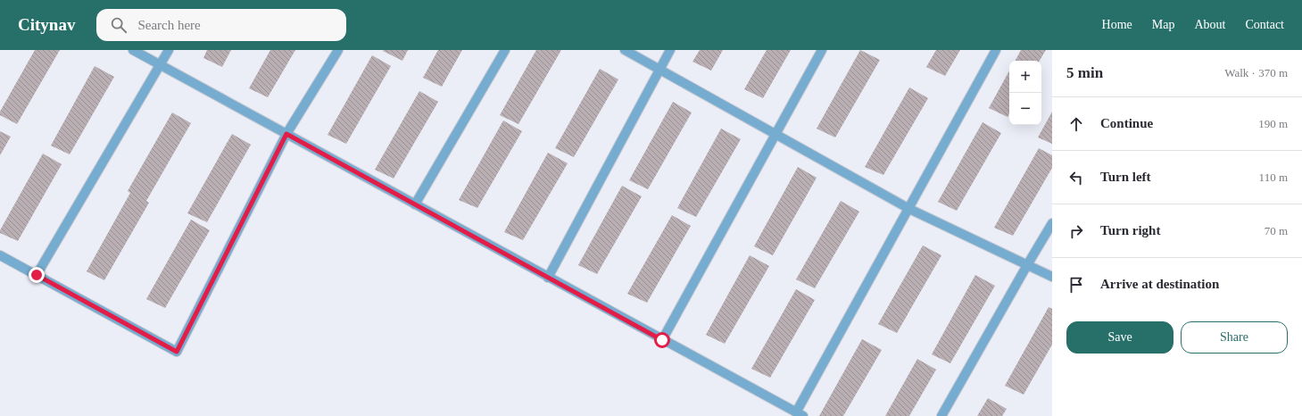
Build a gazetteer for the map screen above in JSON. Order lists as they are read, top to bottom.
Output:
{
  "page": {
    "header": "Citynav",
    "search": "Search here",
    "nav": [
      "Home",
      "Map",
      "About",
      "Contact"
    ],
    "heading": ["5 min", "Walk · 370 m"],
    "map_buttons": ["+", "−"],
    "list": [
      ["Continue", "190 m"],
      ["Turn left", "110 m"],
      ["Turn right", "70 m"],
      "Arrive at destination"
    ],
    "buttons": ["Save", "Share"]
  }
}
